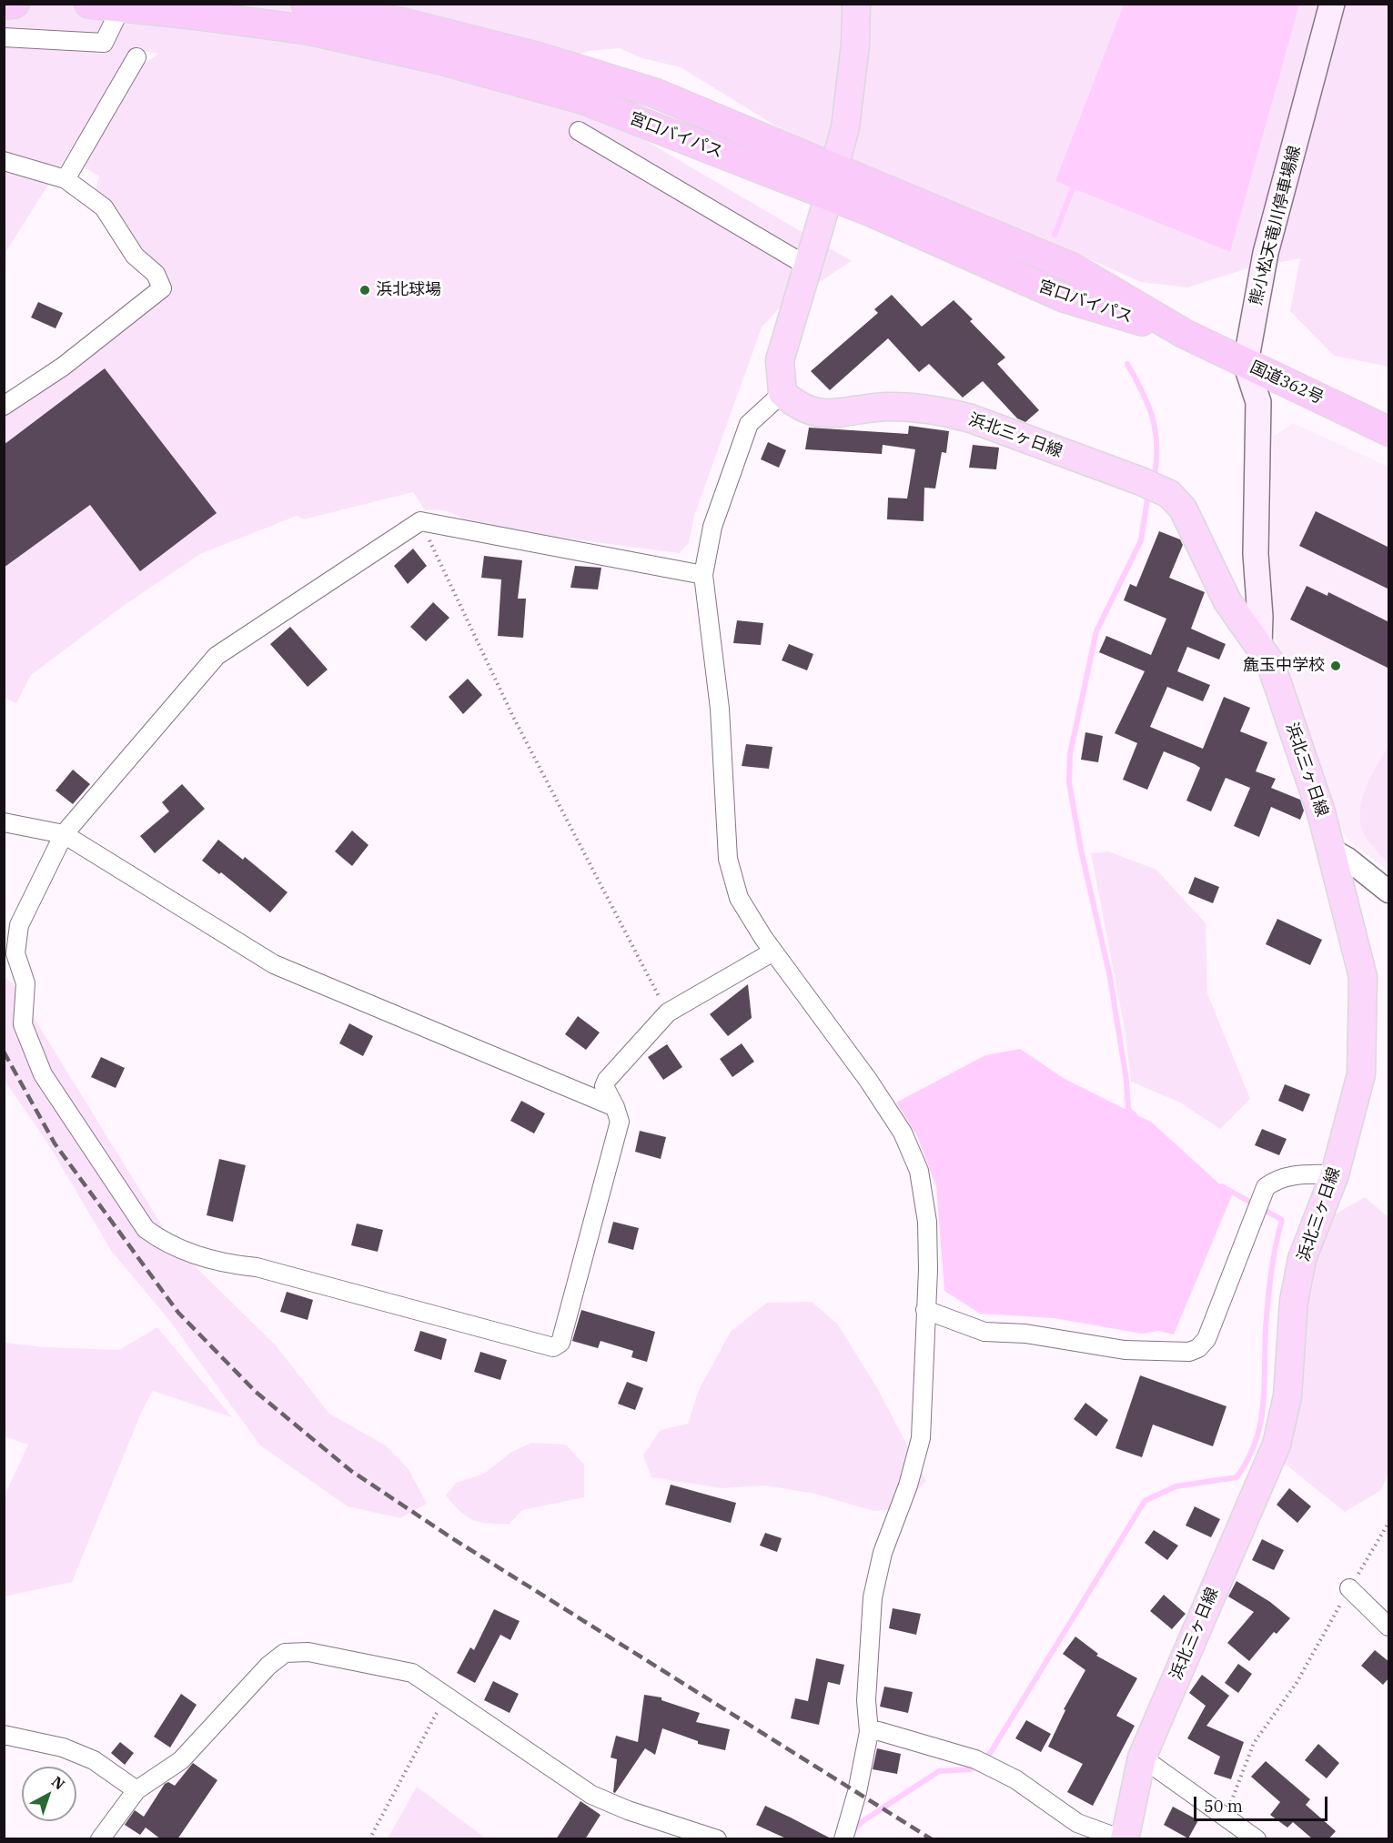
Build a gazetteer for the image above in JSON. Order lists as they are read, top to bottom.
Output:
{
  "streets": {
    "highway": ["宮口バイパス", "国道362号"],
    "main road": ["熊小松天竜川停車場線", "浜北三ヶ日線"]
  },
  "crossings": [
    ["宮口バイパス", "国道362号"],
    ["熊小松天竜川停車場線", "国道362号"],
    ["熊小松天竜川停車場線", "浜北三ヶ日線"]
  ],
  "places": ["浜北球場", "麁玉中学校"],
  "scale_bar": "50 m",
  "north": "top right"
}
